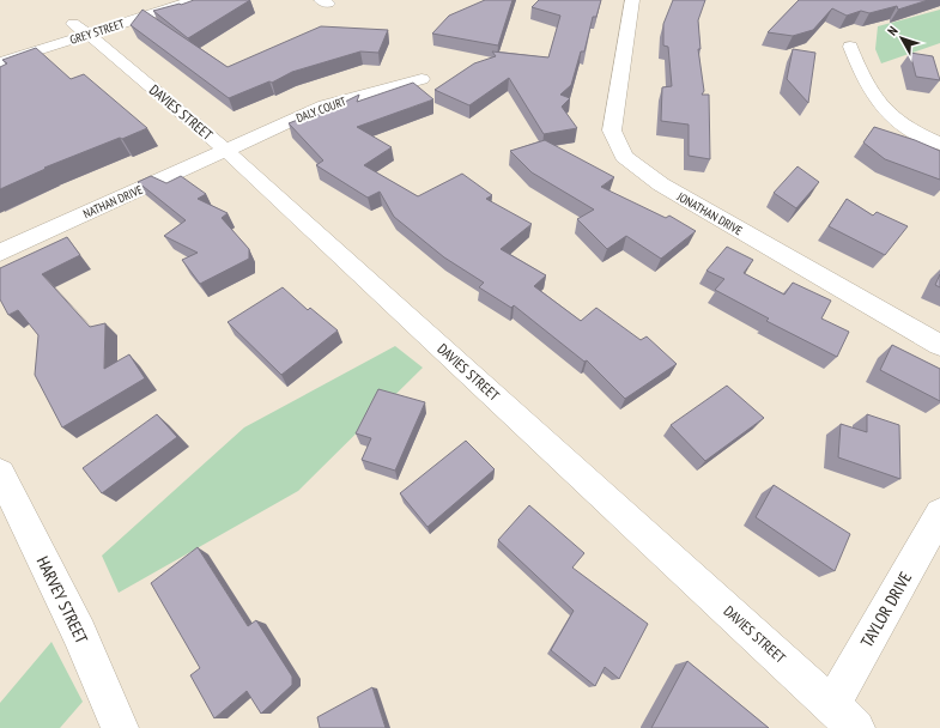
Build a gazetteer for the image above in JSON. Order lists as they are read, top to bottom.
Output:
{
  "streets": {
    "street": [
      "GREY STREET",
      "DALY COURT",
      "DAVIES STREET",
      "NATHAN DRIVE",
      "JONATHAN DRIVE",
      "HARVEY STREET",
      "TAYLOR DRIVE"
    ]
  },
  "crossings": [
    ["GREY STREET", "DAVIES STREET"],
    ["DALY COURT", "DAVIES STREET"],
    ["DALY COURT", "NATHAN DRIVE"],
    ["DAVIES STREET", "NATHAN DRIVE"],
    ["DAVIES STREET", "TAYLOR DRIVE"]
  ],
  "north": "top left"
}
